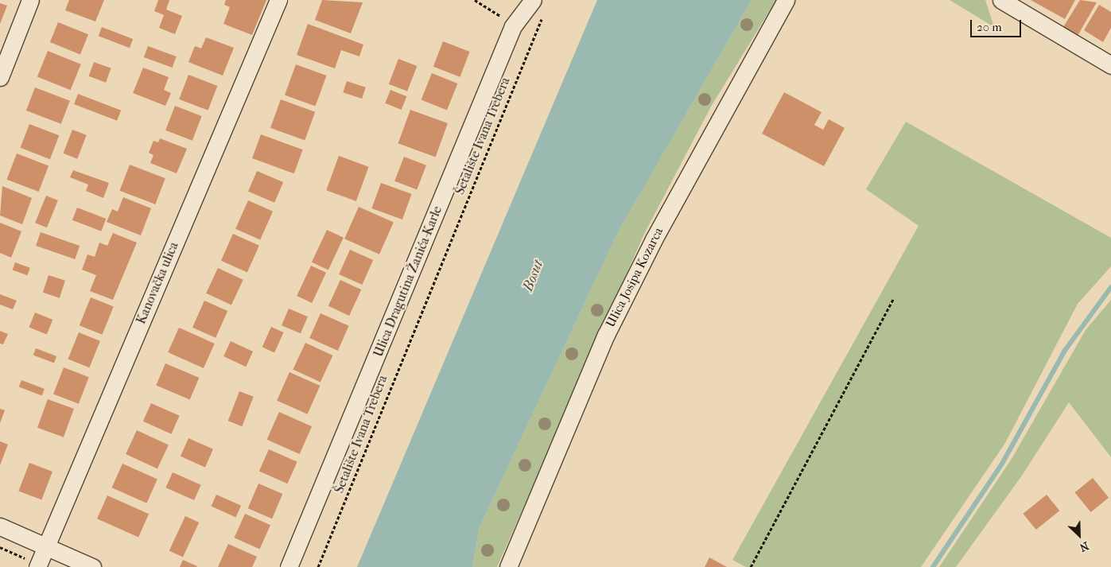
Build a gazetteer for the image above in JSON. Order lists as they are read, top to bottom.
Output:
{
  "streets": {
    "street": ["Ulica Josipa Kozarca", "Ulica Dragutina Žanića-Karle", "Kanovačka ulica"],
    "path": ["Šetalište Ivana Trebera"]
  },
  "water": ["Bosut"],
  "scale_bar": "20 m",
  "north": "bottom right"
}
